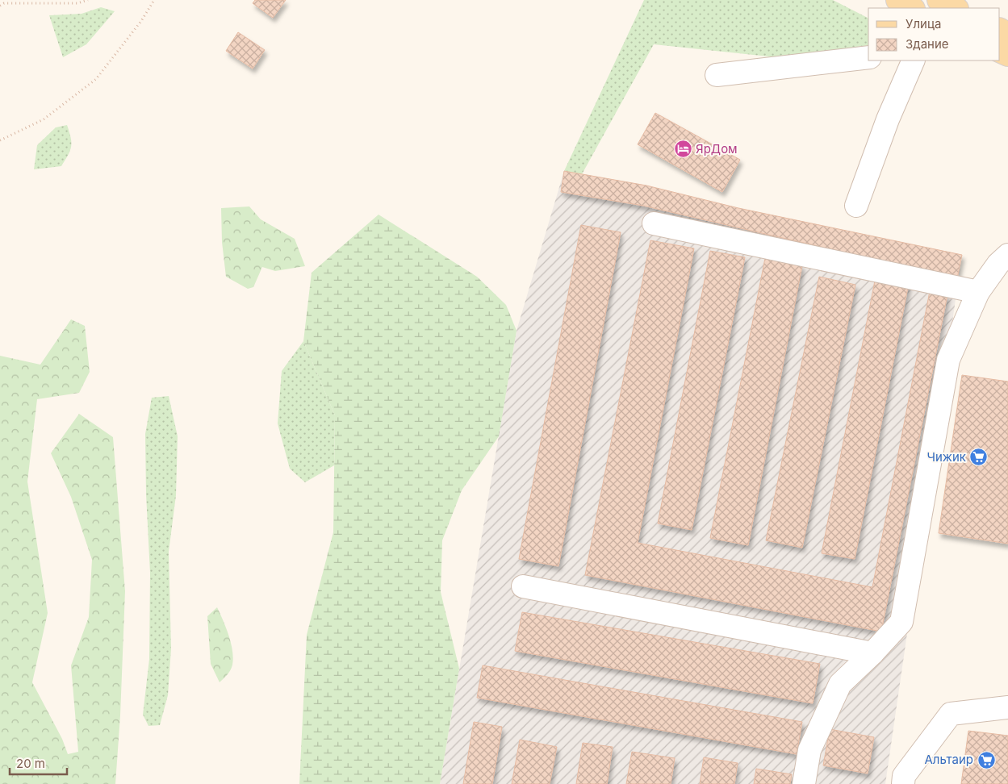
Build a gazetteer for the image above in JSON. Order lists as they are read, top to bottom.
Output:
{
  "places": {
    "hotel": ["ЯрДом"],
    "supermarket": ["Чижик", "Альтаир"]
  },
  "legend": ["Улица", "Здание"],
  "scale_bar": "20 m"
}
